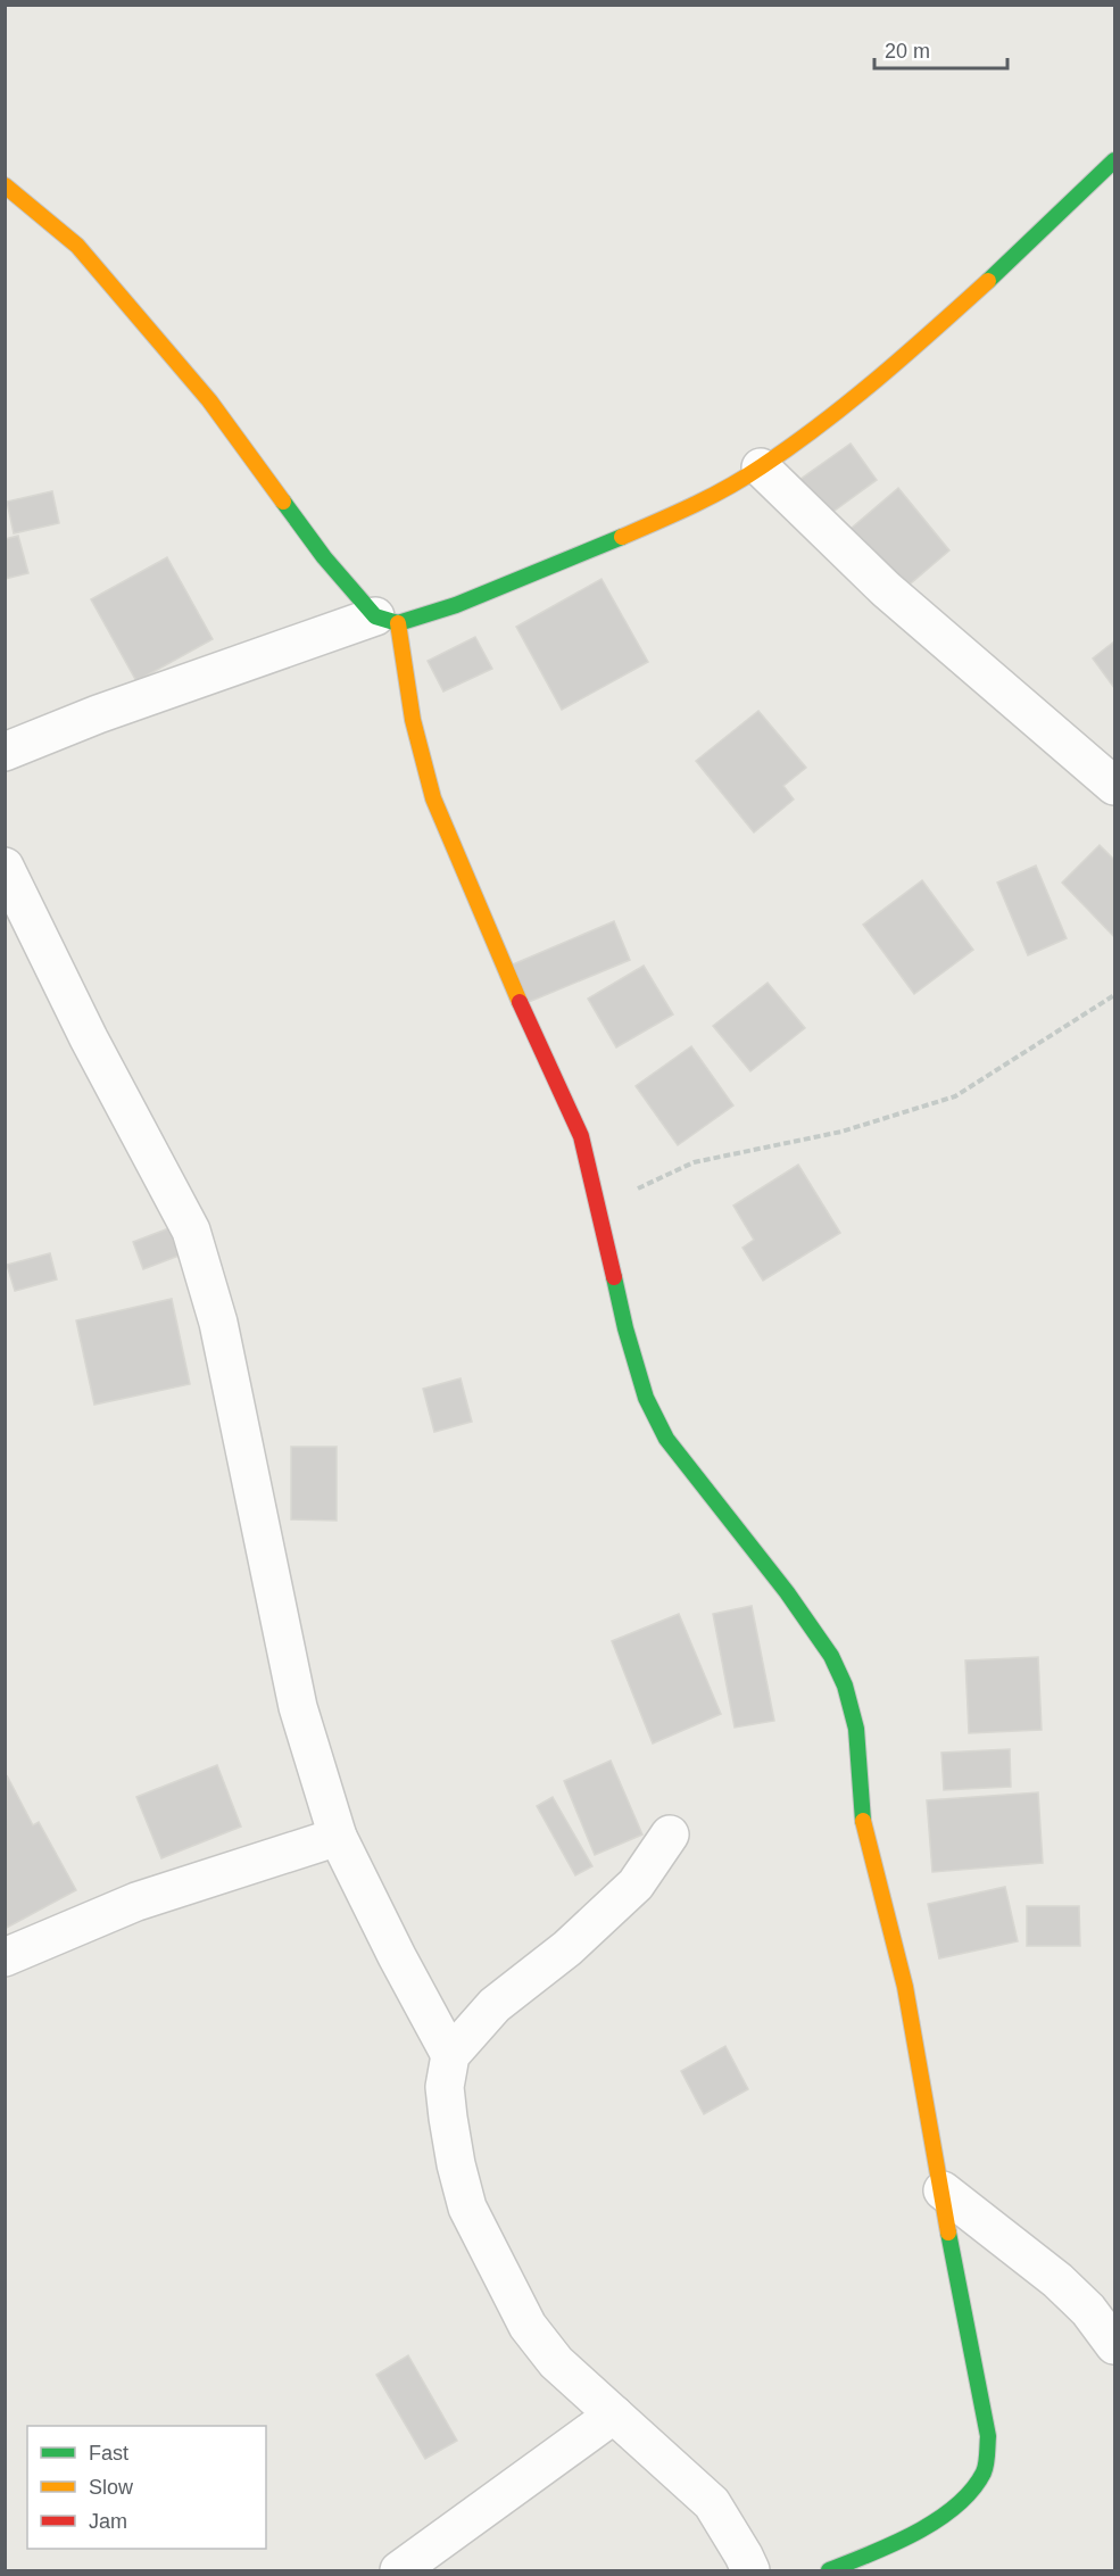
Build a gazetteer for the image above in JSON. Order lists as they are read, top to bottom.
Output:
{
  "legend": ["Fast", "Slow", "Jam"],
  "scale_bar": "20 m"
}
